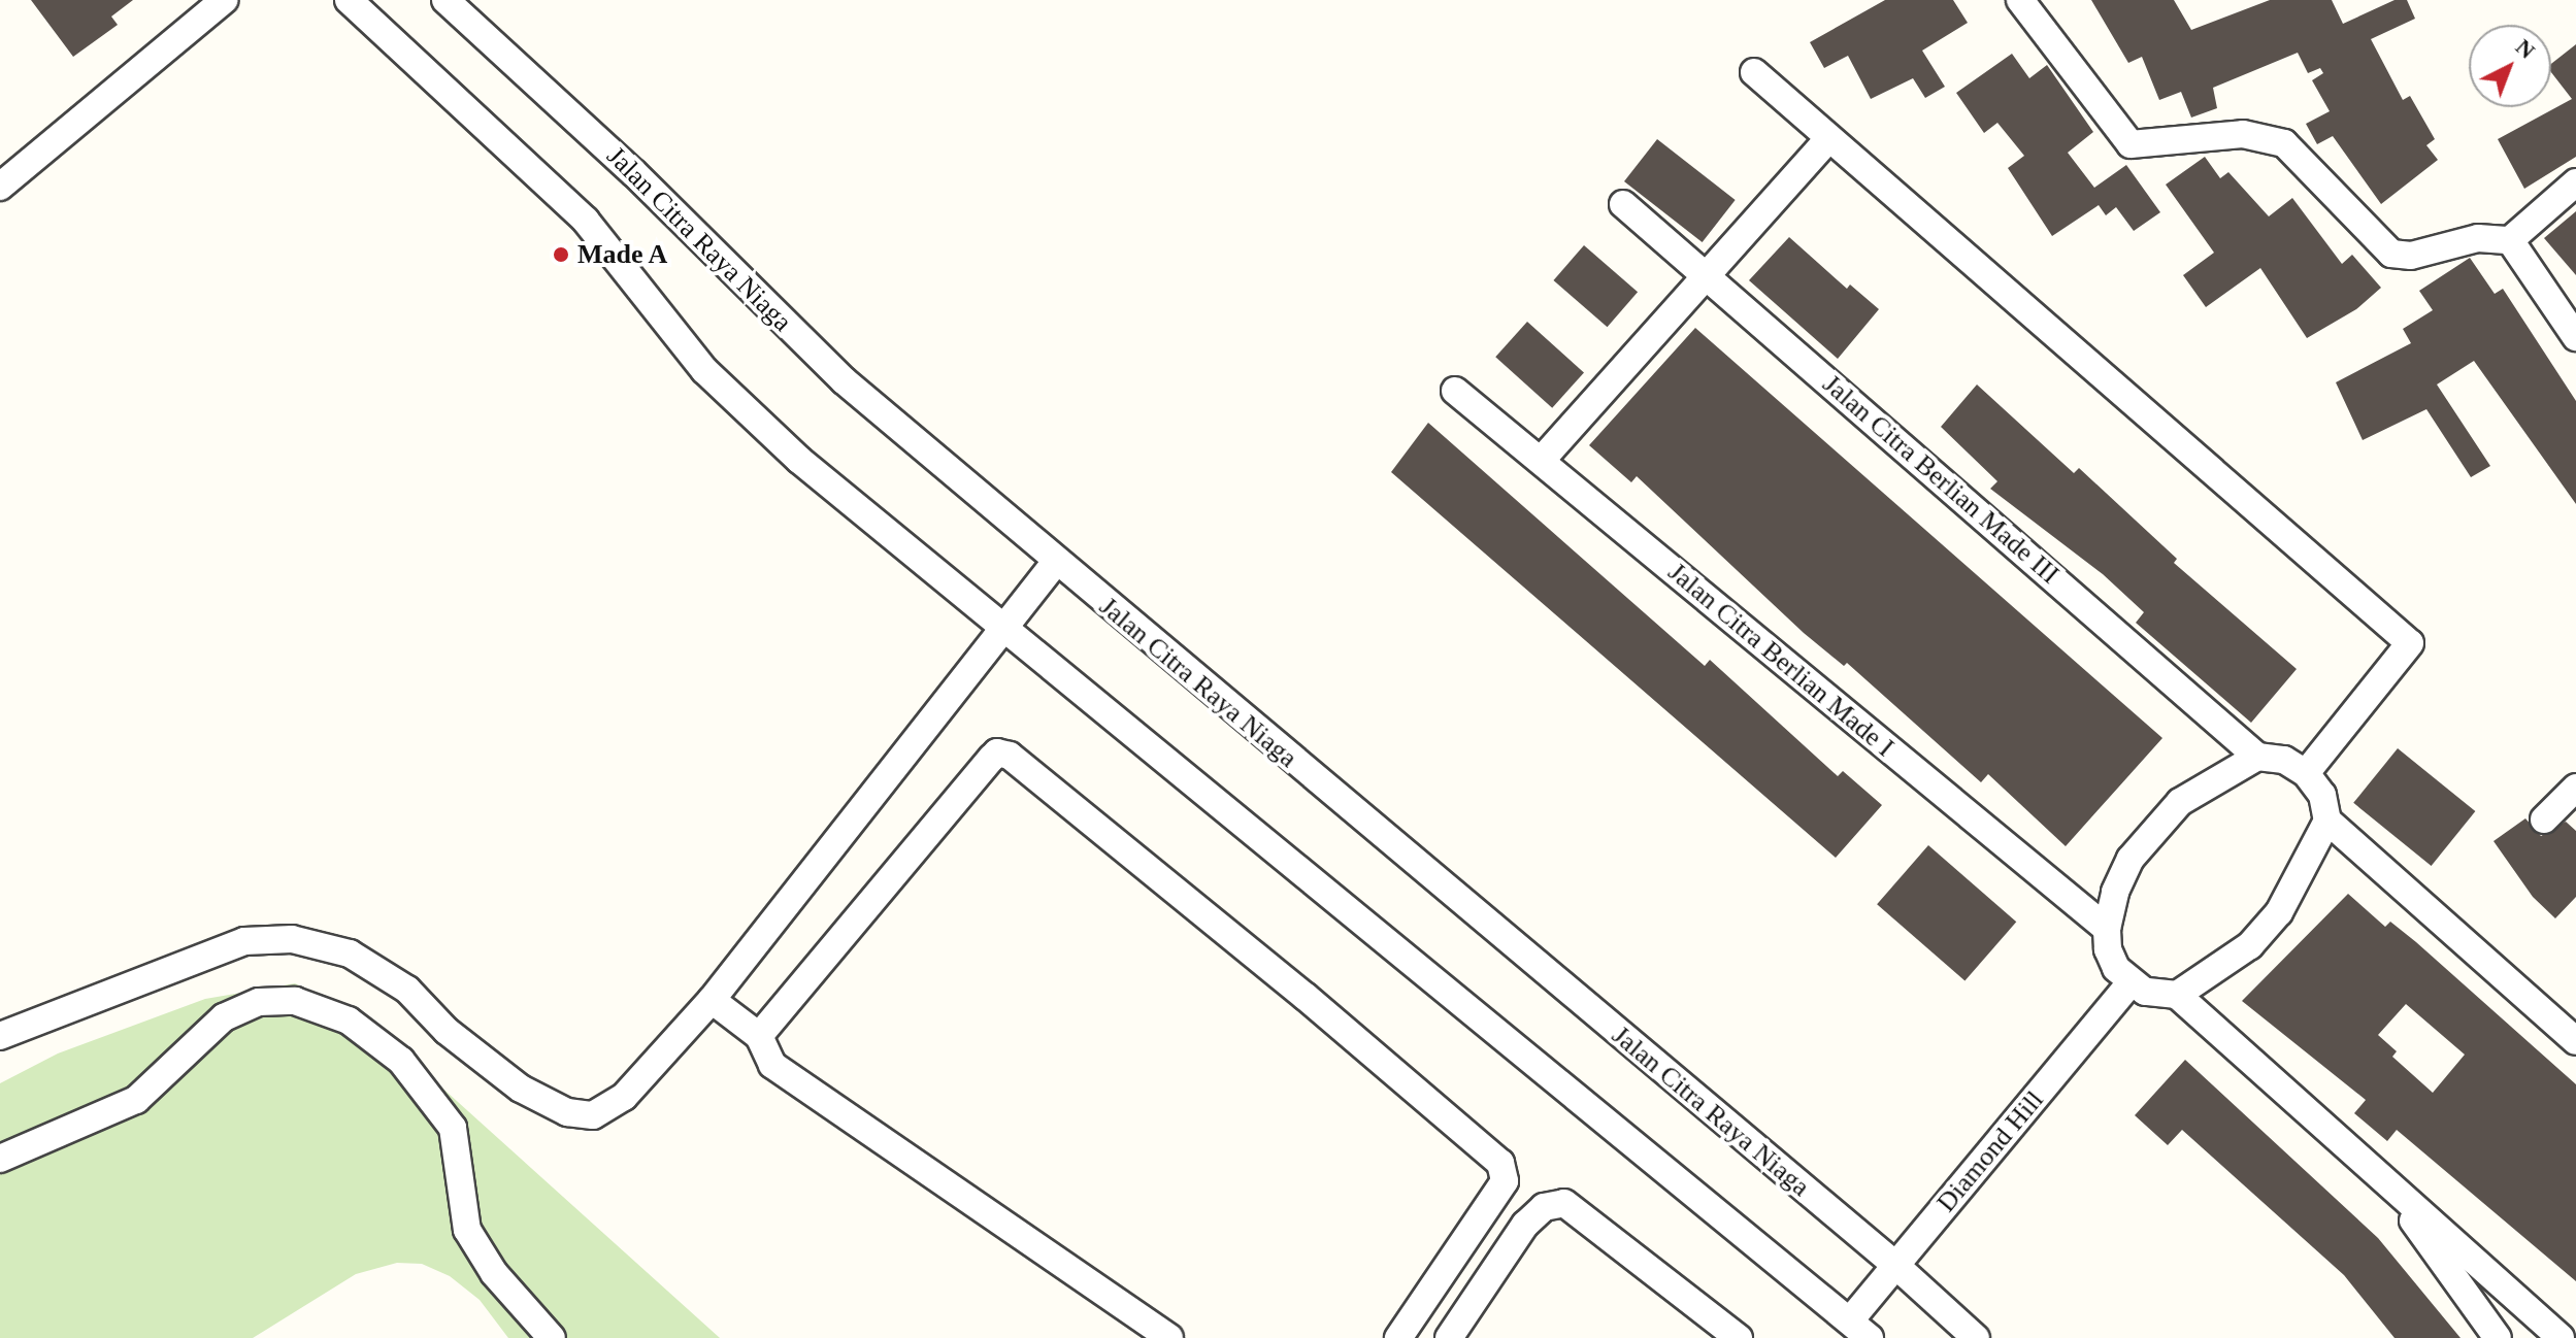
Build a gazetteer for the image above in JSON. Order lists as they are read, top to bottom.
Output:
{
  "streets": {
    "street": [
      "Jalan Citra Raya Niaga",
      "Jalan Citra Berlian Made III",
      "Jalan Citra Berlian Made I",
      "Diamond Hill"
    ]
  },
  "crossings": [
    ["Jalan Citra Raya Niaga", "Diamond Hill"]
  ],
  "places": ["Made A"],
  "north": "top right"
}
